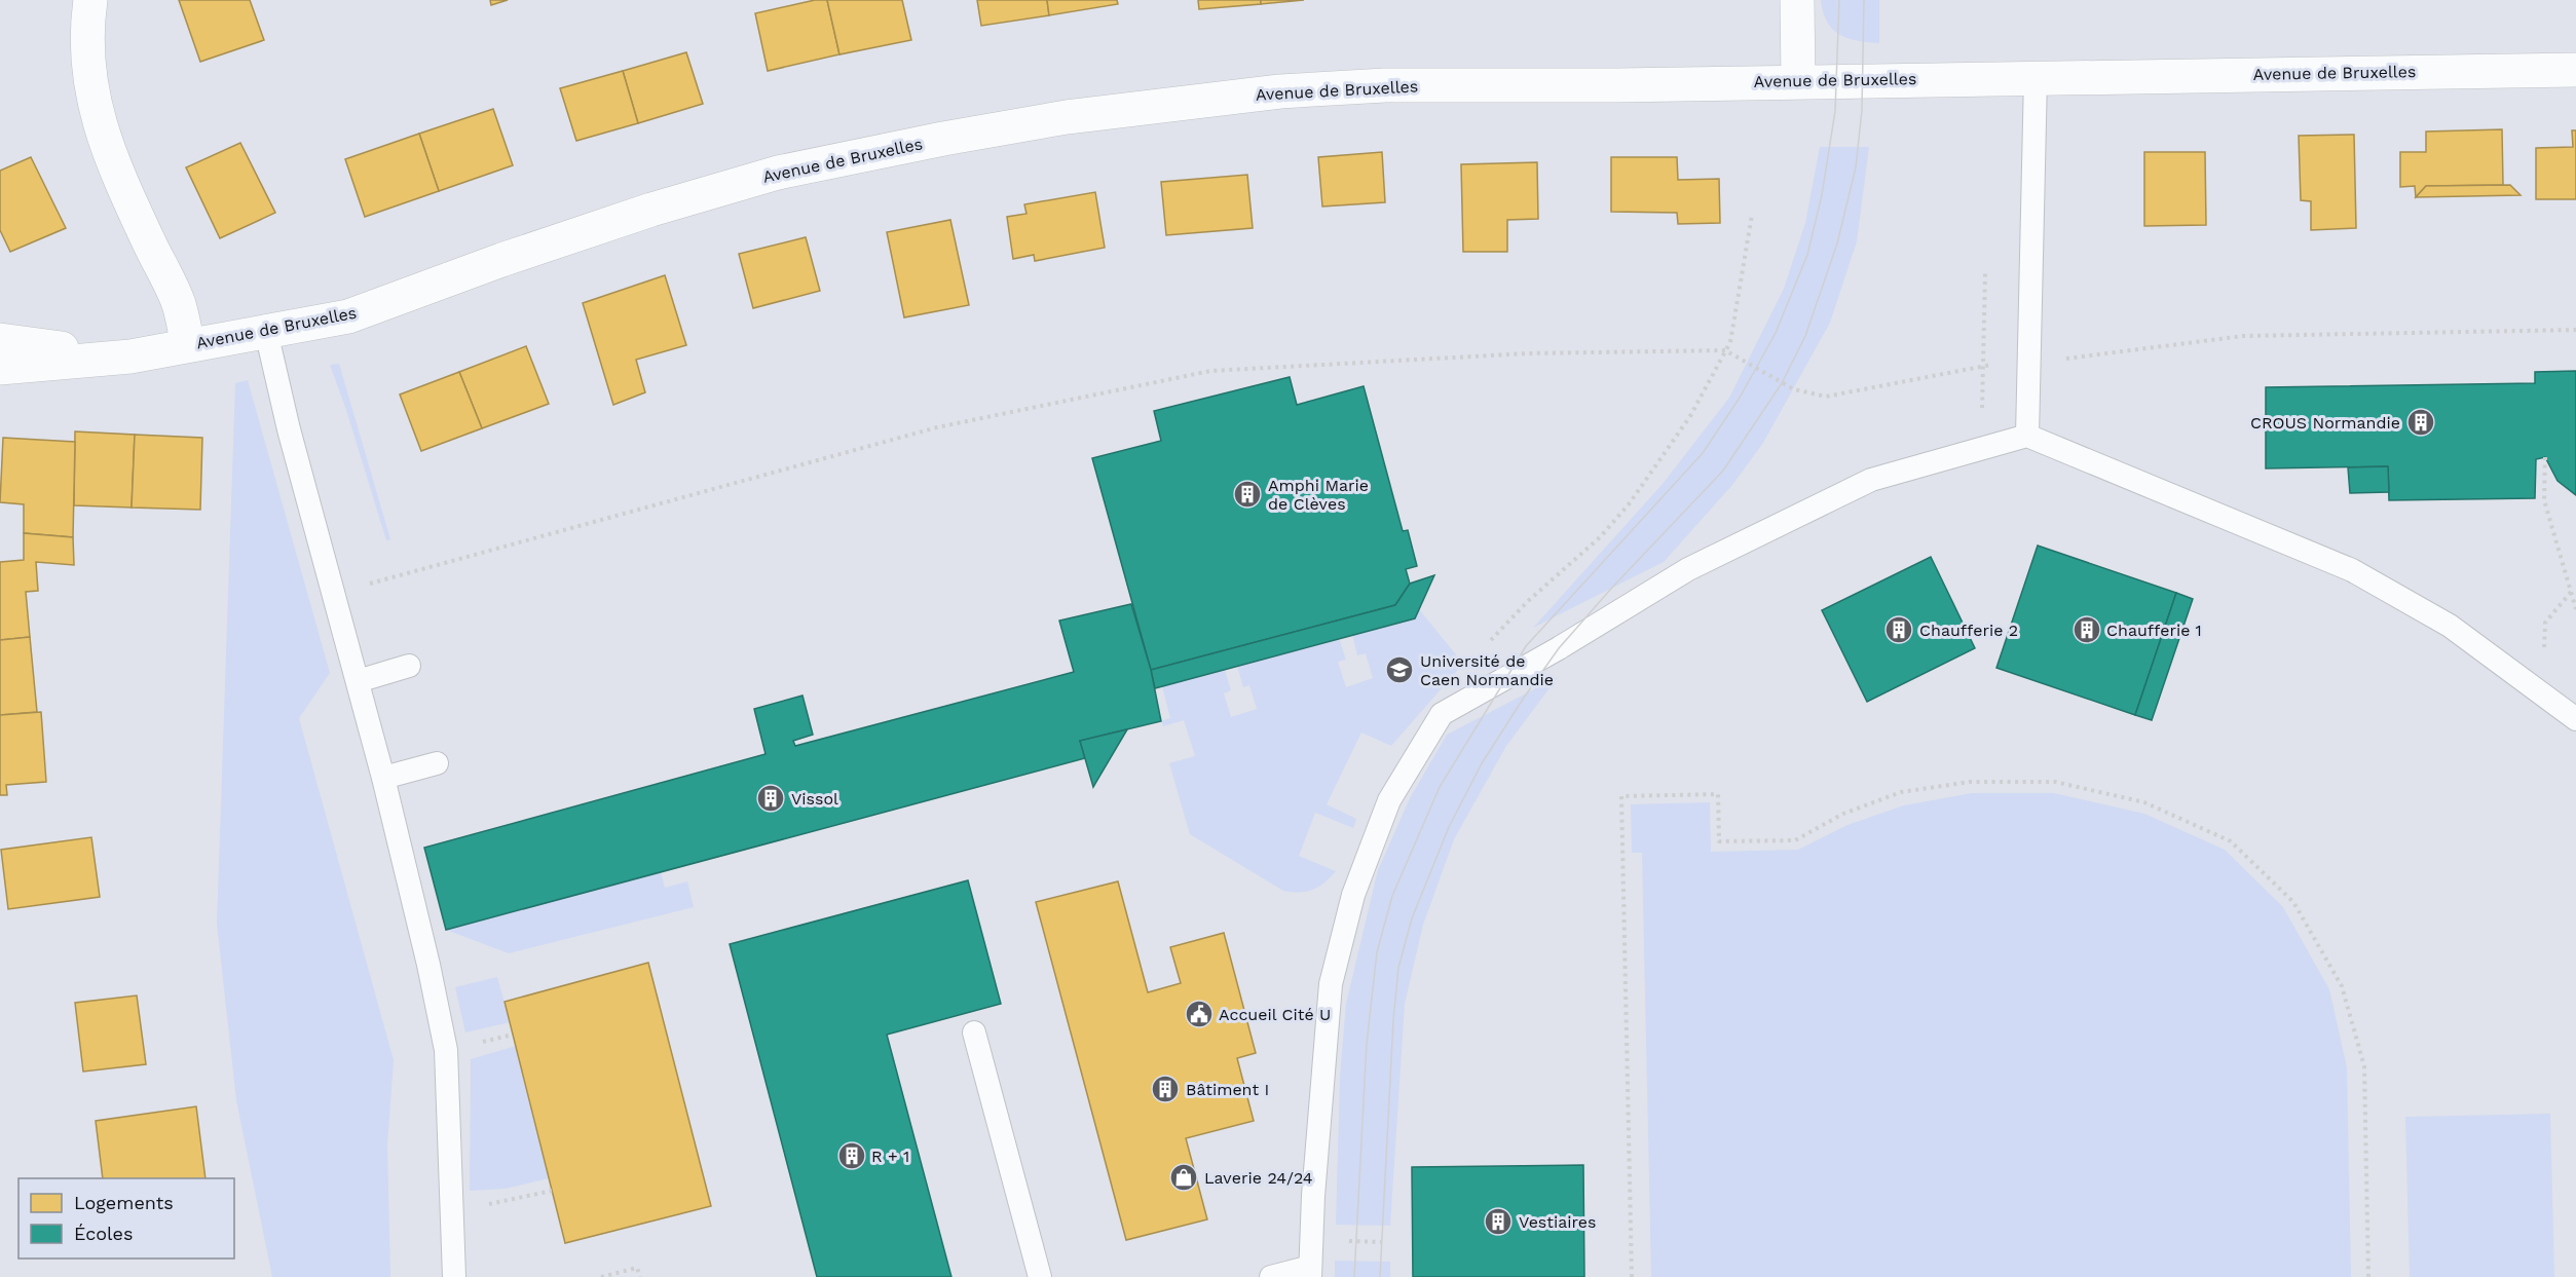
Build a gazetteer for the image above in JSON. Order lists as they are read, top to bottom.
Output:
{
  "streets": {
    "street": ["Avenue de Bruxelles"]
  },
  "places": {
    "building": [
      "CROUS Normandie",
      "Amphi Marie de Clèves",
      "Chaufferie 2",
      "Chaufferie 1",
      "Vissol",
      "Bâtiment I",
      "R + 1",
      "Vestiaires"
    ],
    "school or university": ["Université de Caen Normandie"],
    "public building": ["Accueil Cité U"],
    "shop": ["Laverie 24/24"]
  },
  "legend": ["Logements", "Écoles"]
}
